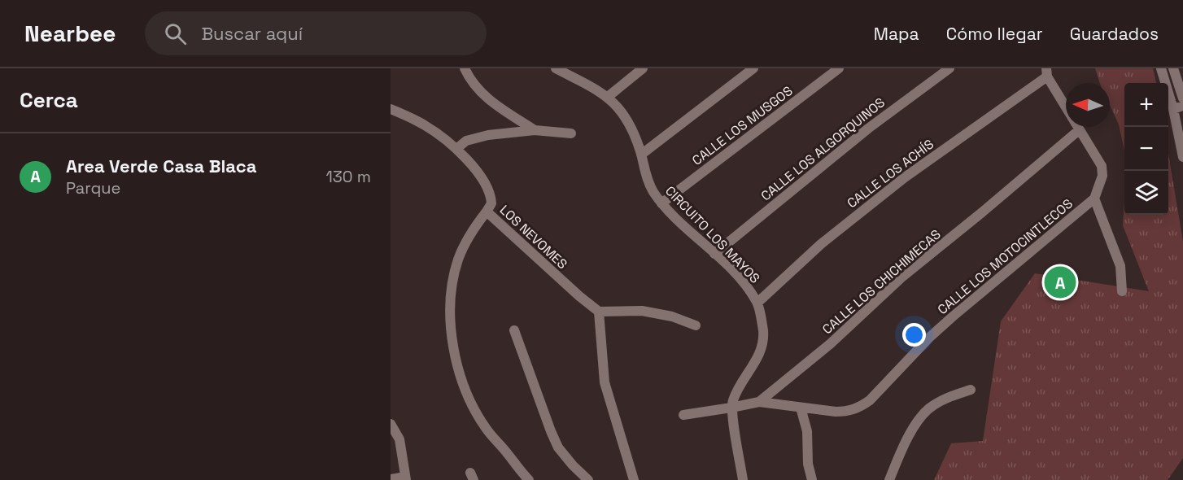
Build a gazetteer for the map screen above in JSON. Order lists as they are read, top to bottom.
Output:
{
  "streets": {
    "street": [
      "CALLE LOS MUSGOS",
      "CALLE LOS ALGORQUINOS",
      "CALLE LOS ACHÍS",
      "CIRCUITO LOS MAYOS",
      "LOS NEVOMES",
      "CALLE LOS MOTOCINTLECOS",
      "CALLE LOS CHICHIMECAS"
    ]
  },
  "crossings": [
    ["CALLE LOS MUSGOS", "CIRCUITO LOS MAYOS"],
    ["CALLE LOS ALGORQUINOS", "CIRCUITO LOS MAYOS"],
    ["CALLE LOS ACHÍS", "CIRCUITO LOS MAYOS"],
    ["CIRCUITO LOS MAYOS", "CALLE LOS CHICHIMECAS"],
    ["CALLE LOS MOTOCINTLECOS", "CALLE LOS CHICHIMECAS"]
  ],
  "north": "left",
  "page": {
    "header": "Nearbee",
    "search": "Buscar aquí",
    "nav": ["Mapa", "Cómo llegar", "Guardados"],
    "heading": "Cerca",
    "map_buttons": ["+", "−"],
    "list": [
      {
        "mark": "A",
        "name": "Area Verde Casa Blaca",
        "note": "Parque",
        "value": "130 m"
      }
    ],
    "pins": "A"
  }
}
